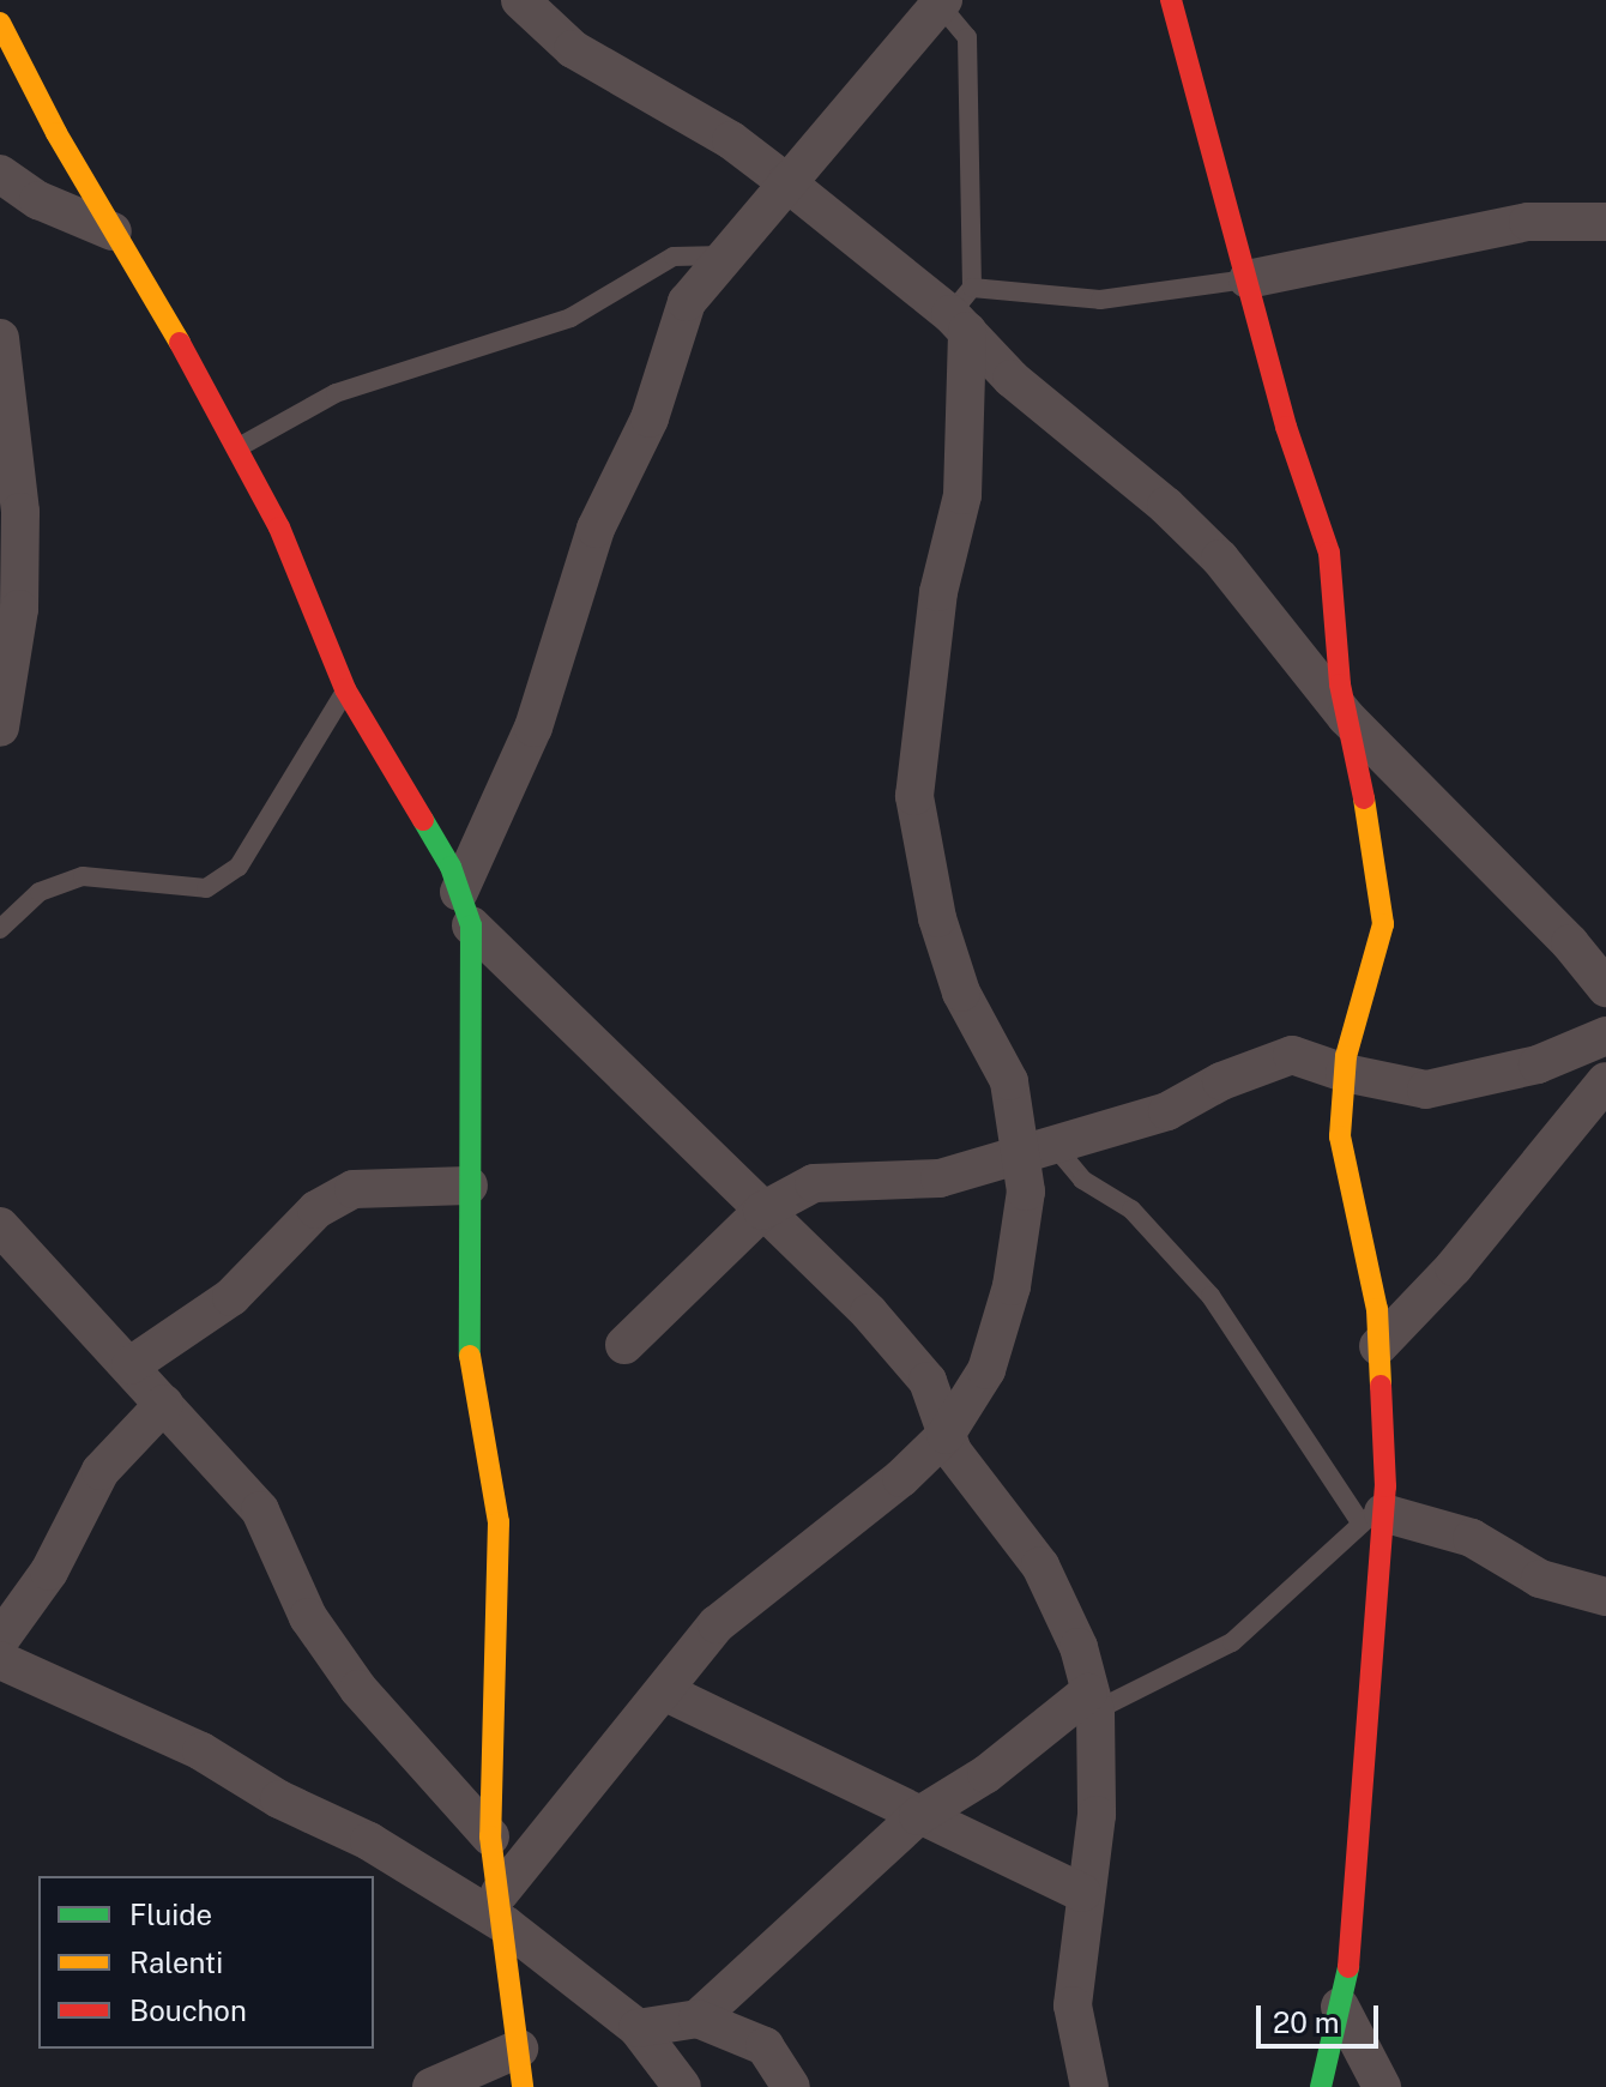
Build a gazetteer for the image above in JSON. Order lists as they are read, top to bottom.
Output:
{
  "legend": ["Fluide", "Ralenti", "Bouchon"],
  "scale_bar": "20 m"
}
